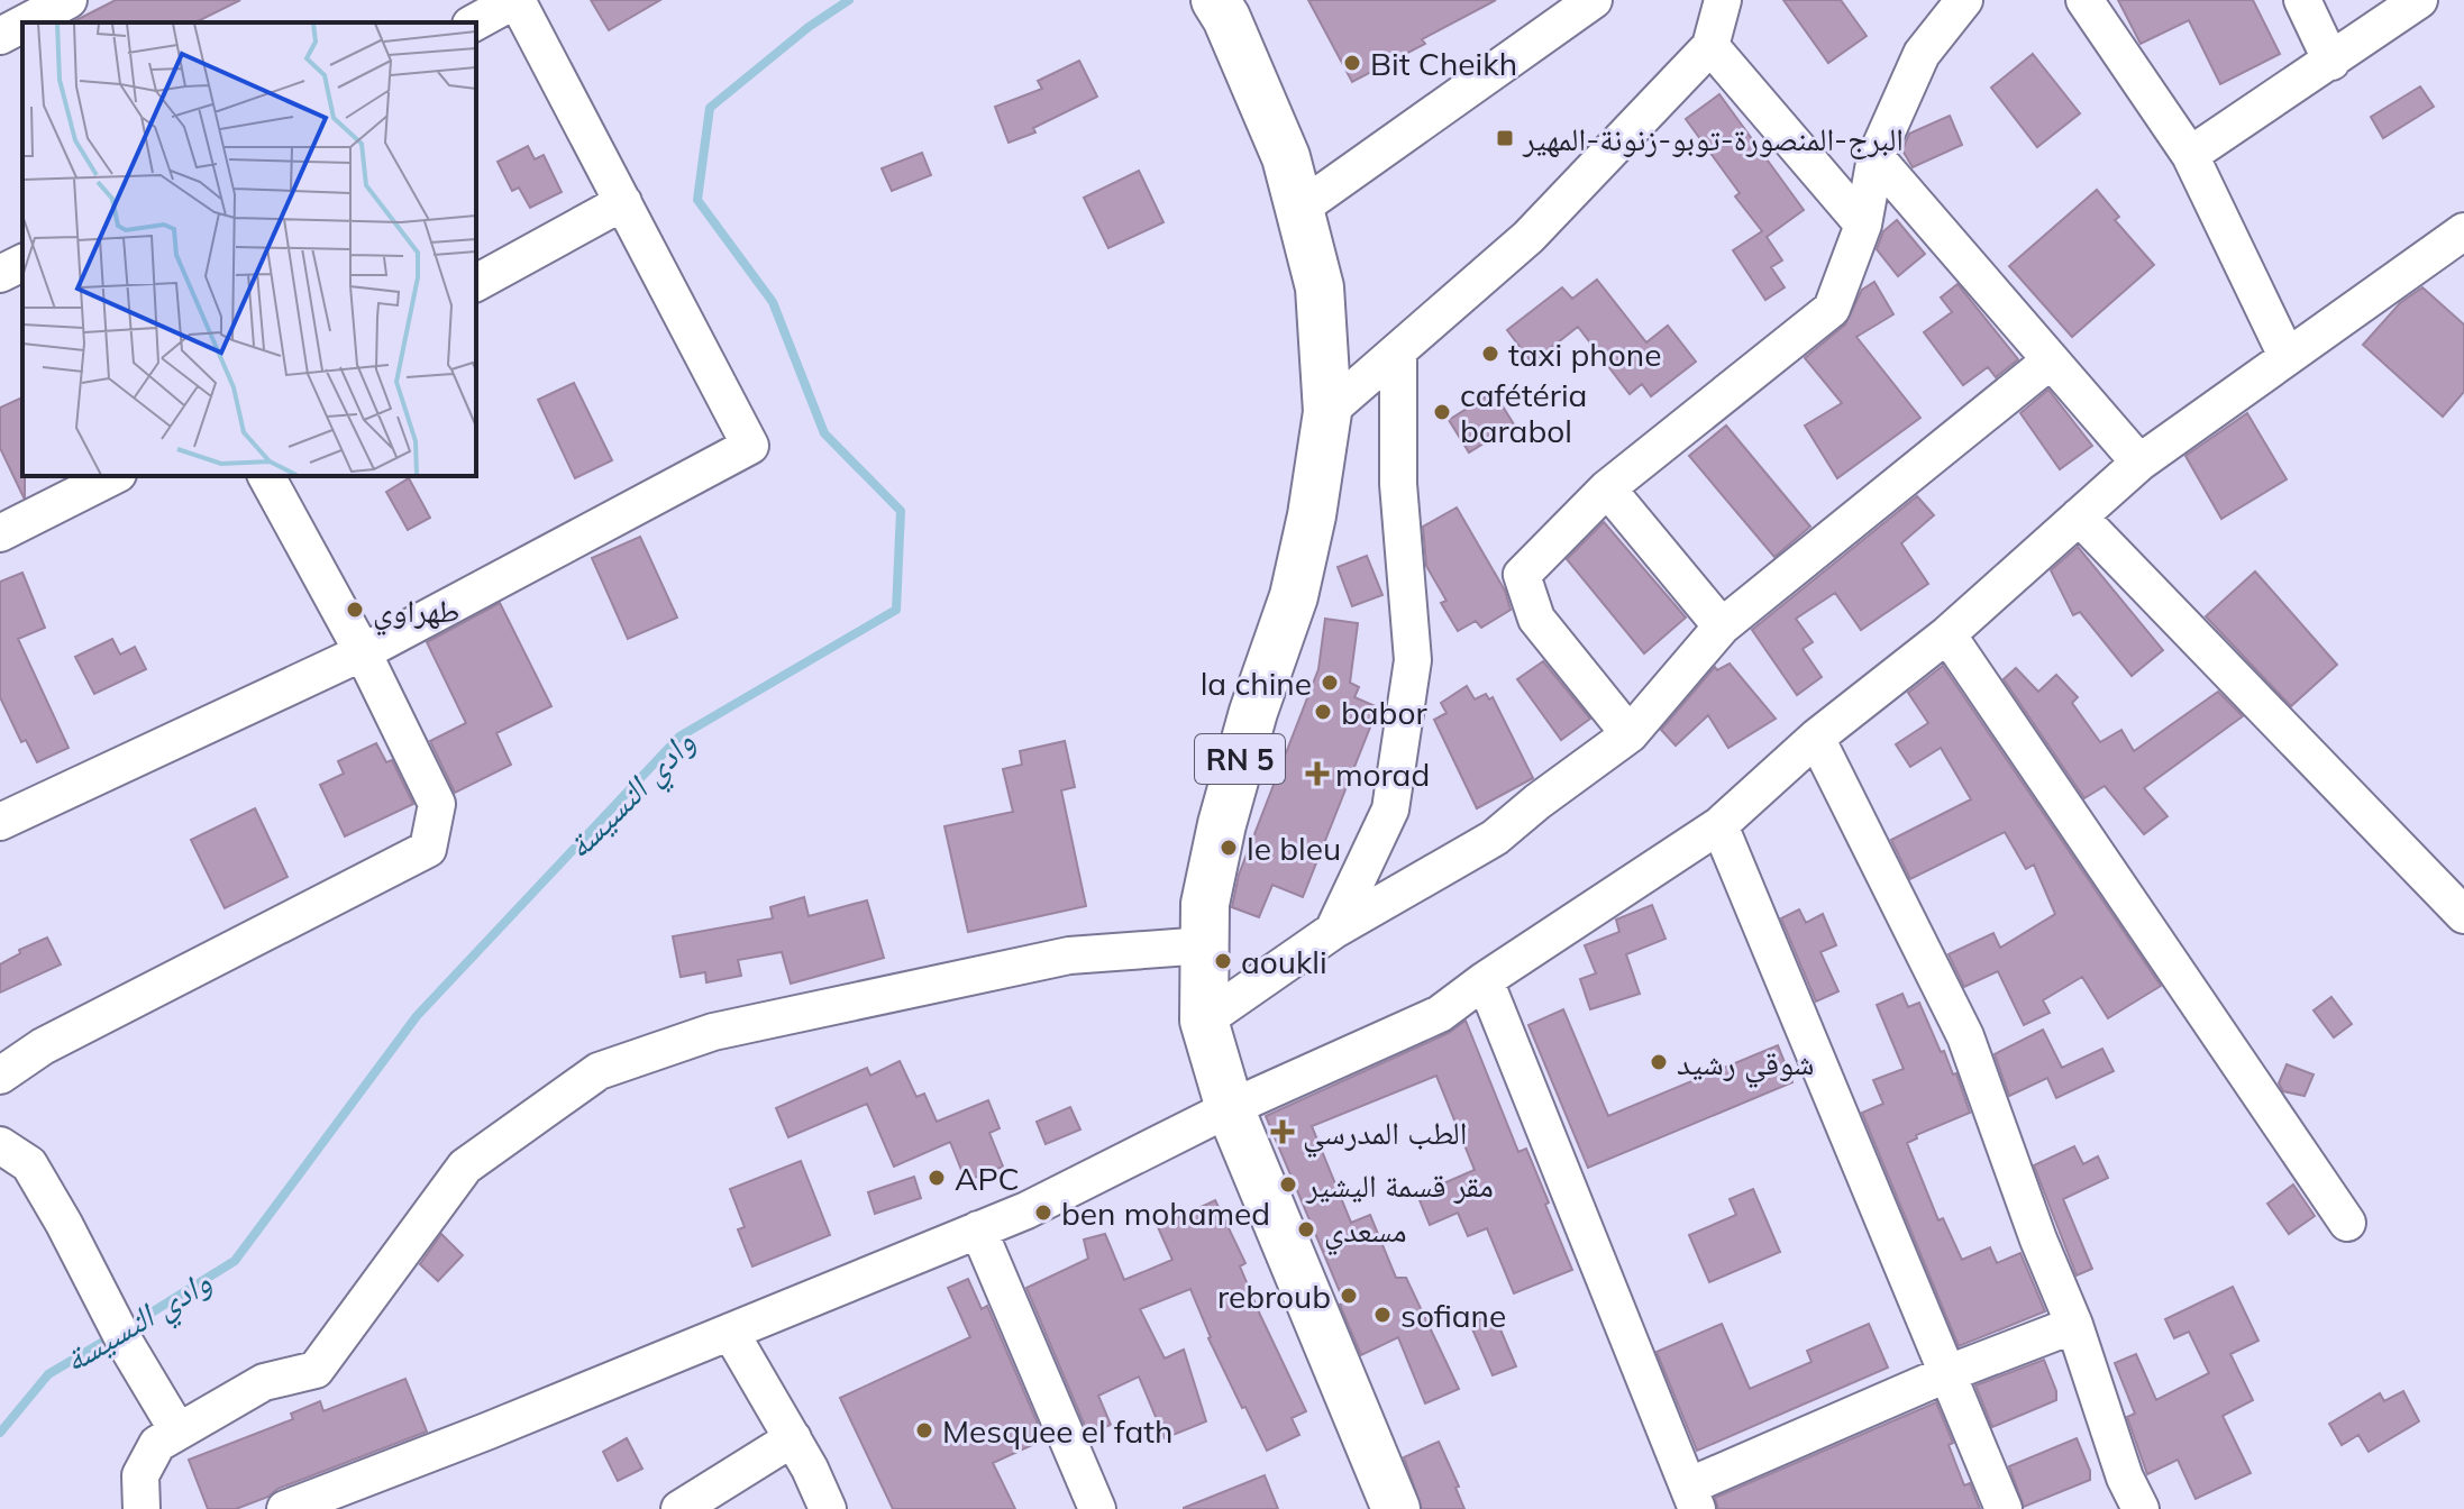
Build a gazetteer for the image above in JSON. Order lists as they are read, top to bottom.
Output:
{
  "streets": {
    "main road": ["RN 5"]
  },
  "water": ["وادي النسيسة"],
  "places": {
    "other": [
      "Bit Cheikh",
      "taxi phone",
      "cafétéria barabol",
      "طهراوي",
      "la chine",
      "babor",
      "le bleu",
      "aoukli",
      "شوقي رشيد",
      "APC",
      "مقر قسمة اليشير",
      "ben mohamed",
      "مسعدي",
      "rebroub",
      "sofiane",
      "Mesquee el fath"
    ],
    "transit": ["البرج-المنصورة-توبو-زنونة-المهير"],
    "health": ["morad", "الطب المدرسي"]
  }
}
